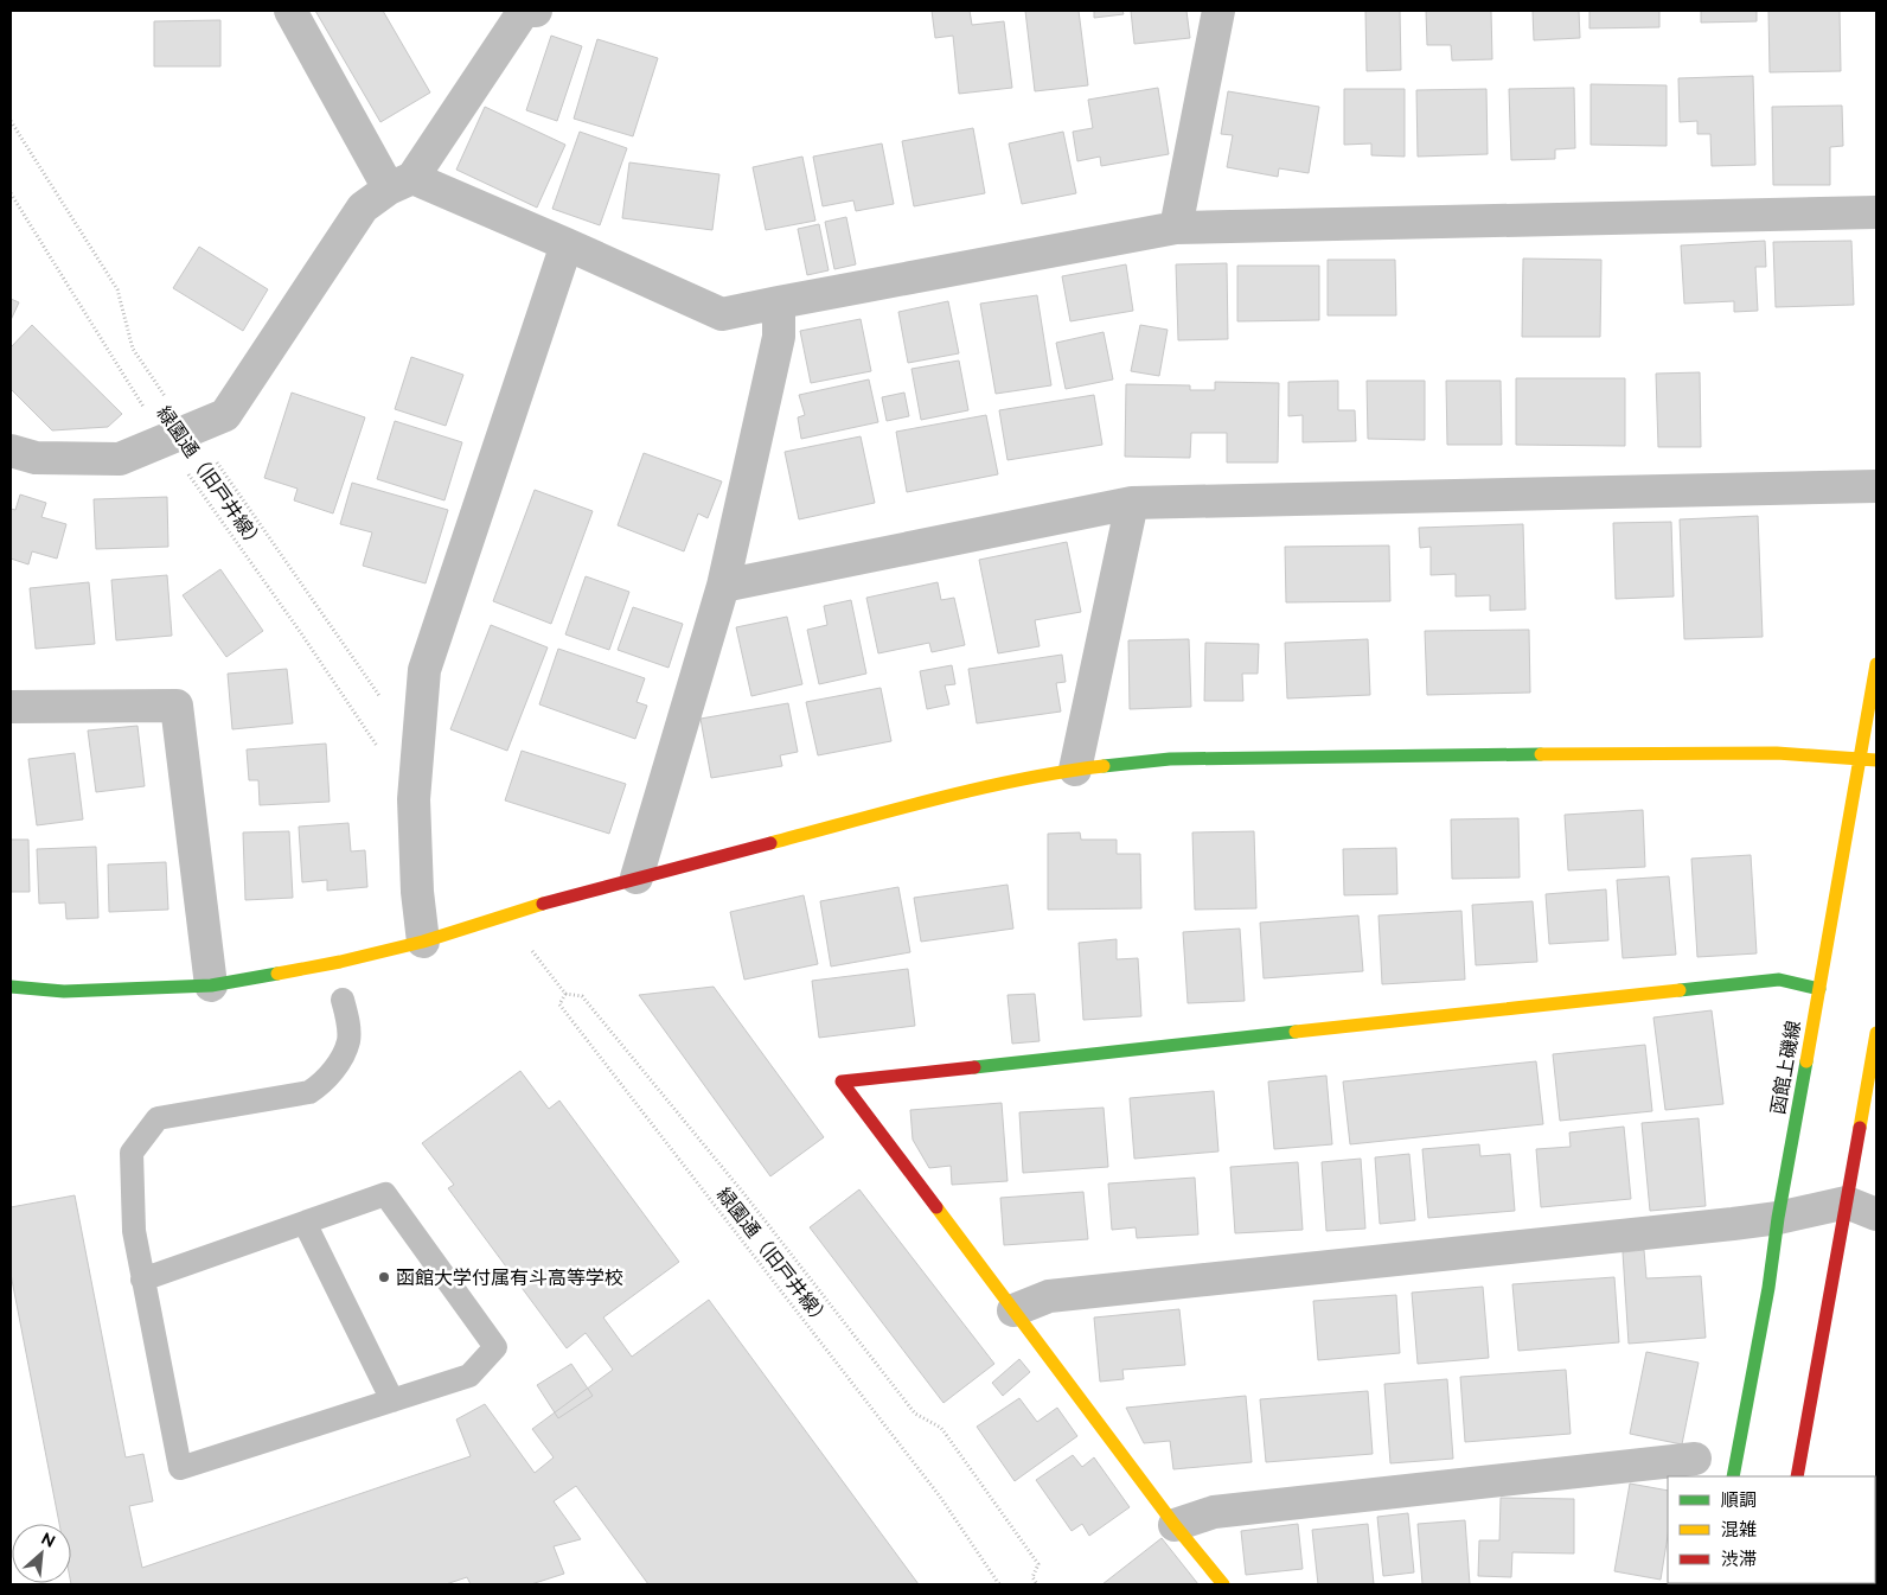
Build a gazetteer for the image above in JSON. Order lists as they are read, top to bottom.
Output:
{
  "streets": {
    "street": ["函館上磯線"],
    "path": ["緑園通（旧戸井線）"]
  },
  "places": ["函館大学付属有斗高等学校"],
  "legend": ["順調", "混雑", "渋滞"],
  "north": "top right"
}
